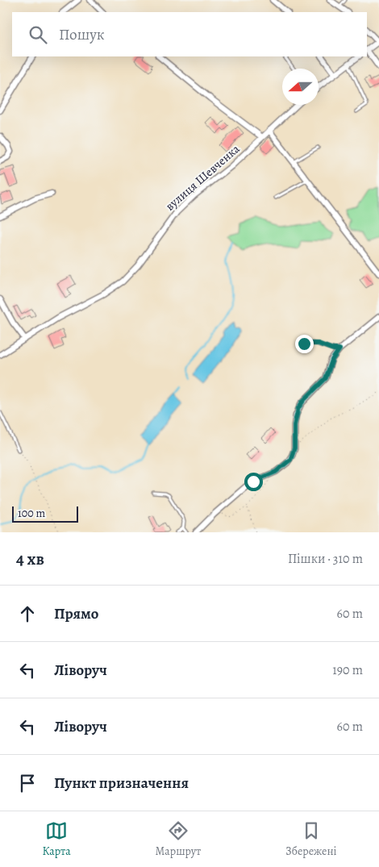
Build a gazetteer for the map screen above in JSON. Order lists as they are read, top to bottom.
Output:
{
  "streets": {
    "street": ["вулиця Шевченка"]
  },
  "scale_bar": "100 m",
  "north": "left",
  "page": {
    "search": "Пошук",
    "scale": "100 m",
    "heading": ["4 хв", "Пішки · 310 m"],
    "list": [
      ["Прямо", "60 m"],
      ["Ліворуч", "190 m"],
      ["Ліворуч", "60 m"],
      "Пункт призначення"
    ],
    "nav": ["Карта", "Маршрут", "Збережені"]
  }
}
